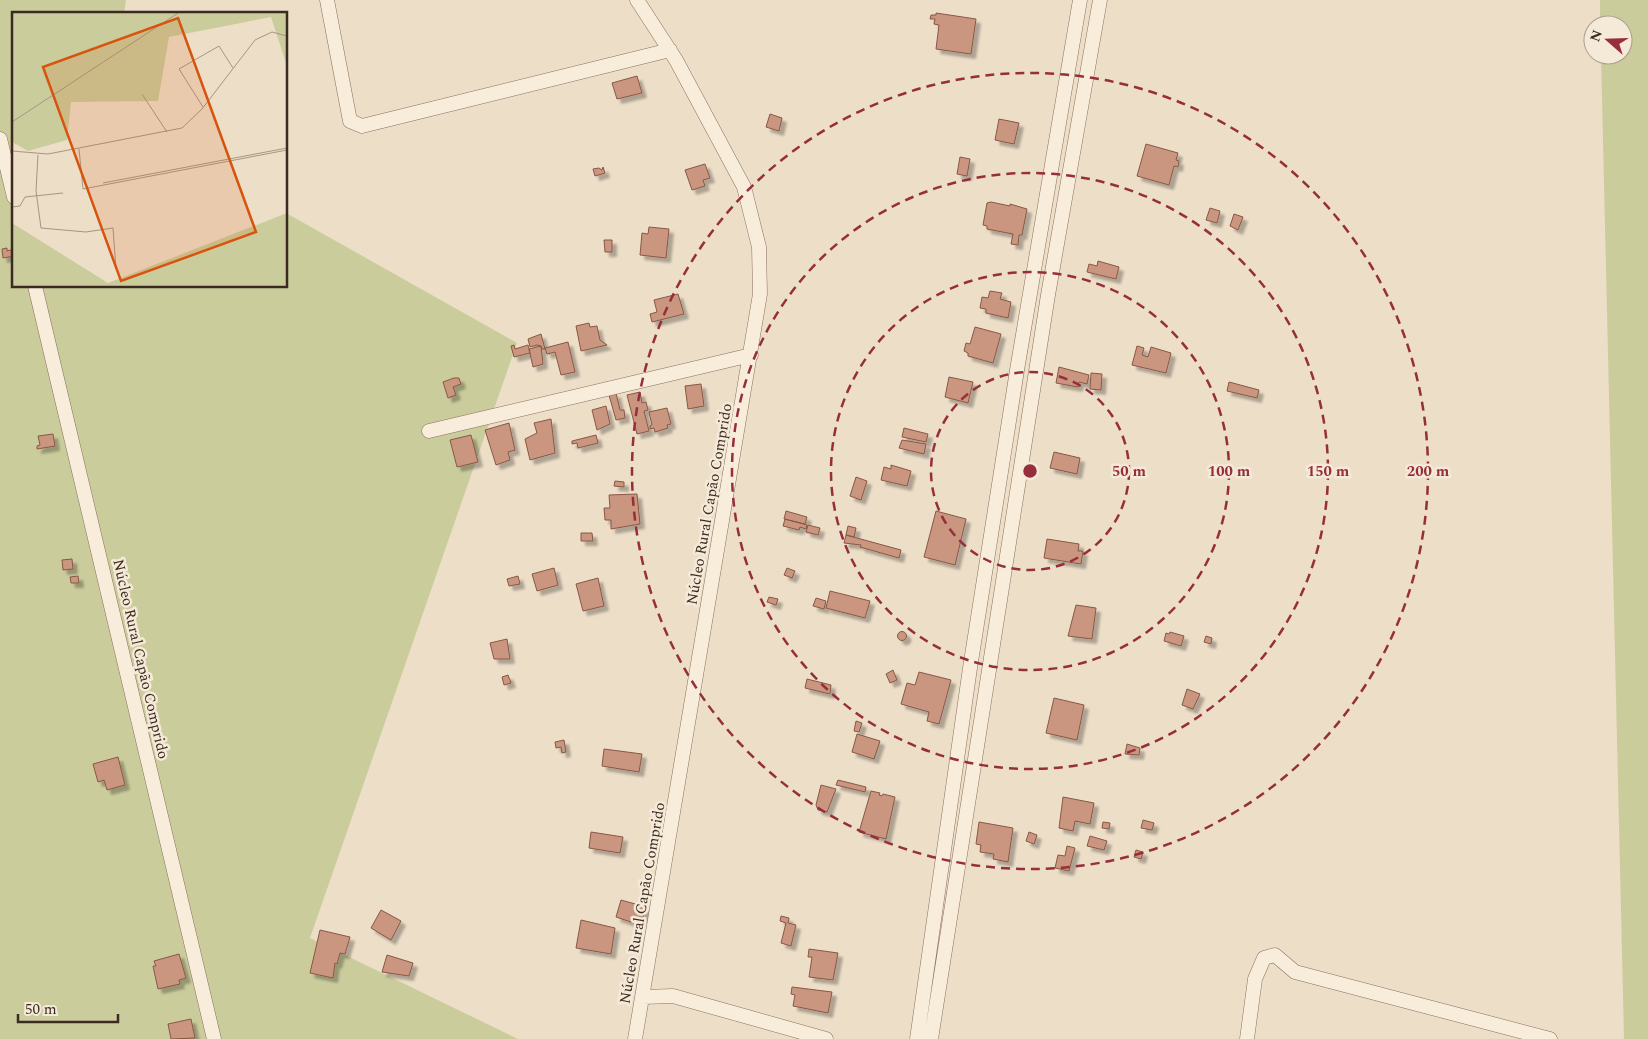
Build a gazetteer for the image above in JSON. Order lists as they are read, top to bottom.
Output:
{
  "streets": {
    "street": ["Núcleo Rural Capão Comprido"]
  },
  "scale_bar": "50 m",
  "north": "left",
  "rings": [
    "50 m",
    "100 m",
    "150 m",
    "200 m"
  ]
}
